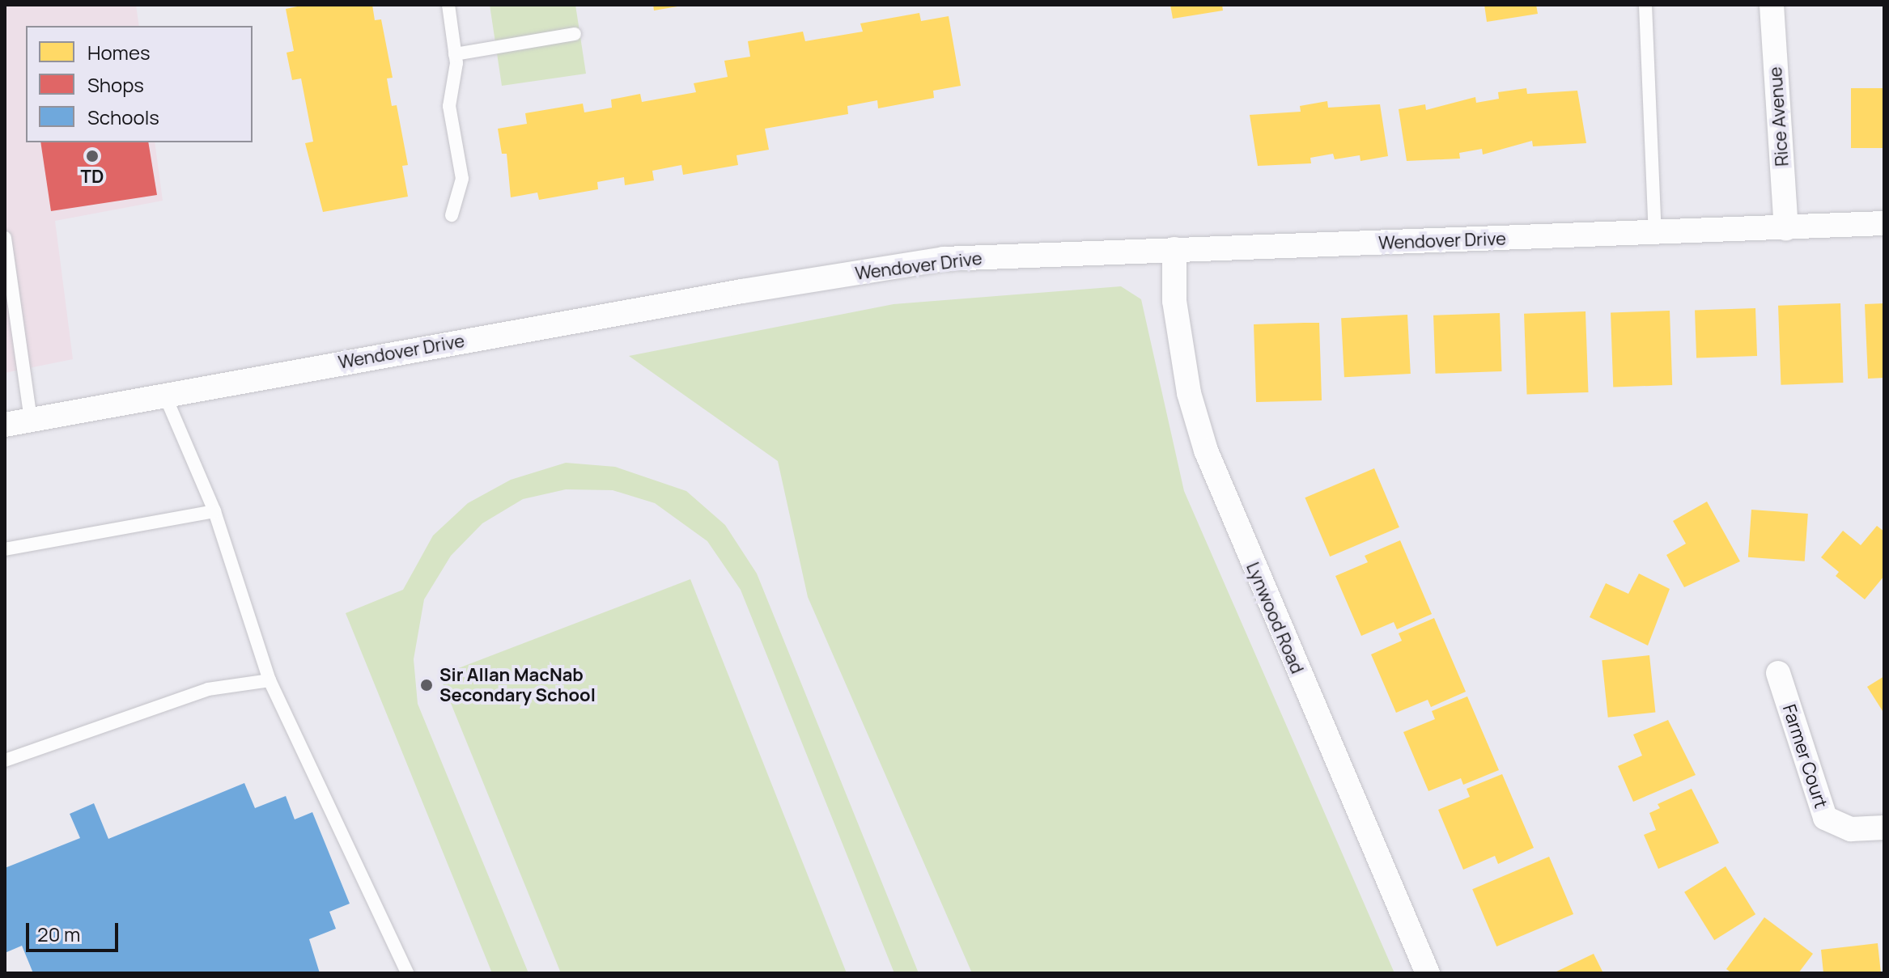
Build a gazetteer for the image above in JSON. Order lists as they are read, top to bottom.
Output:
{
  "streets": {
    "street": [
      "Rice Avenue",
      "Wendover Drive",
      "Lynwood Road",
      "Farmer Court"
    ]
  },
  "crossings": [
    ["Rice Avenue", "Wendover Drive"],
    ["Wendover Drive", "Lynwood Road"]
  ],
  "places": ["TD", "Sir Allan MacNab Secondary School"],
  "legend": ["Homes", "Shops", "Schools"],
  "scale_bar": "20 m"
}
